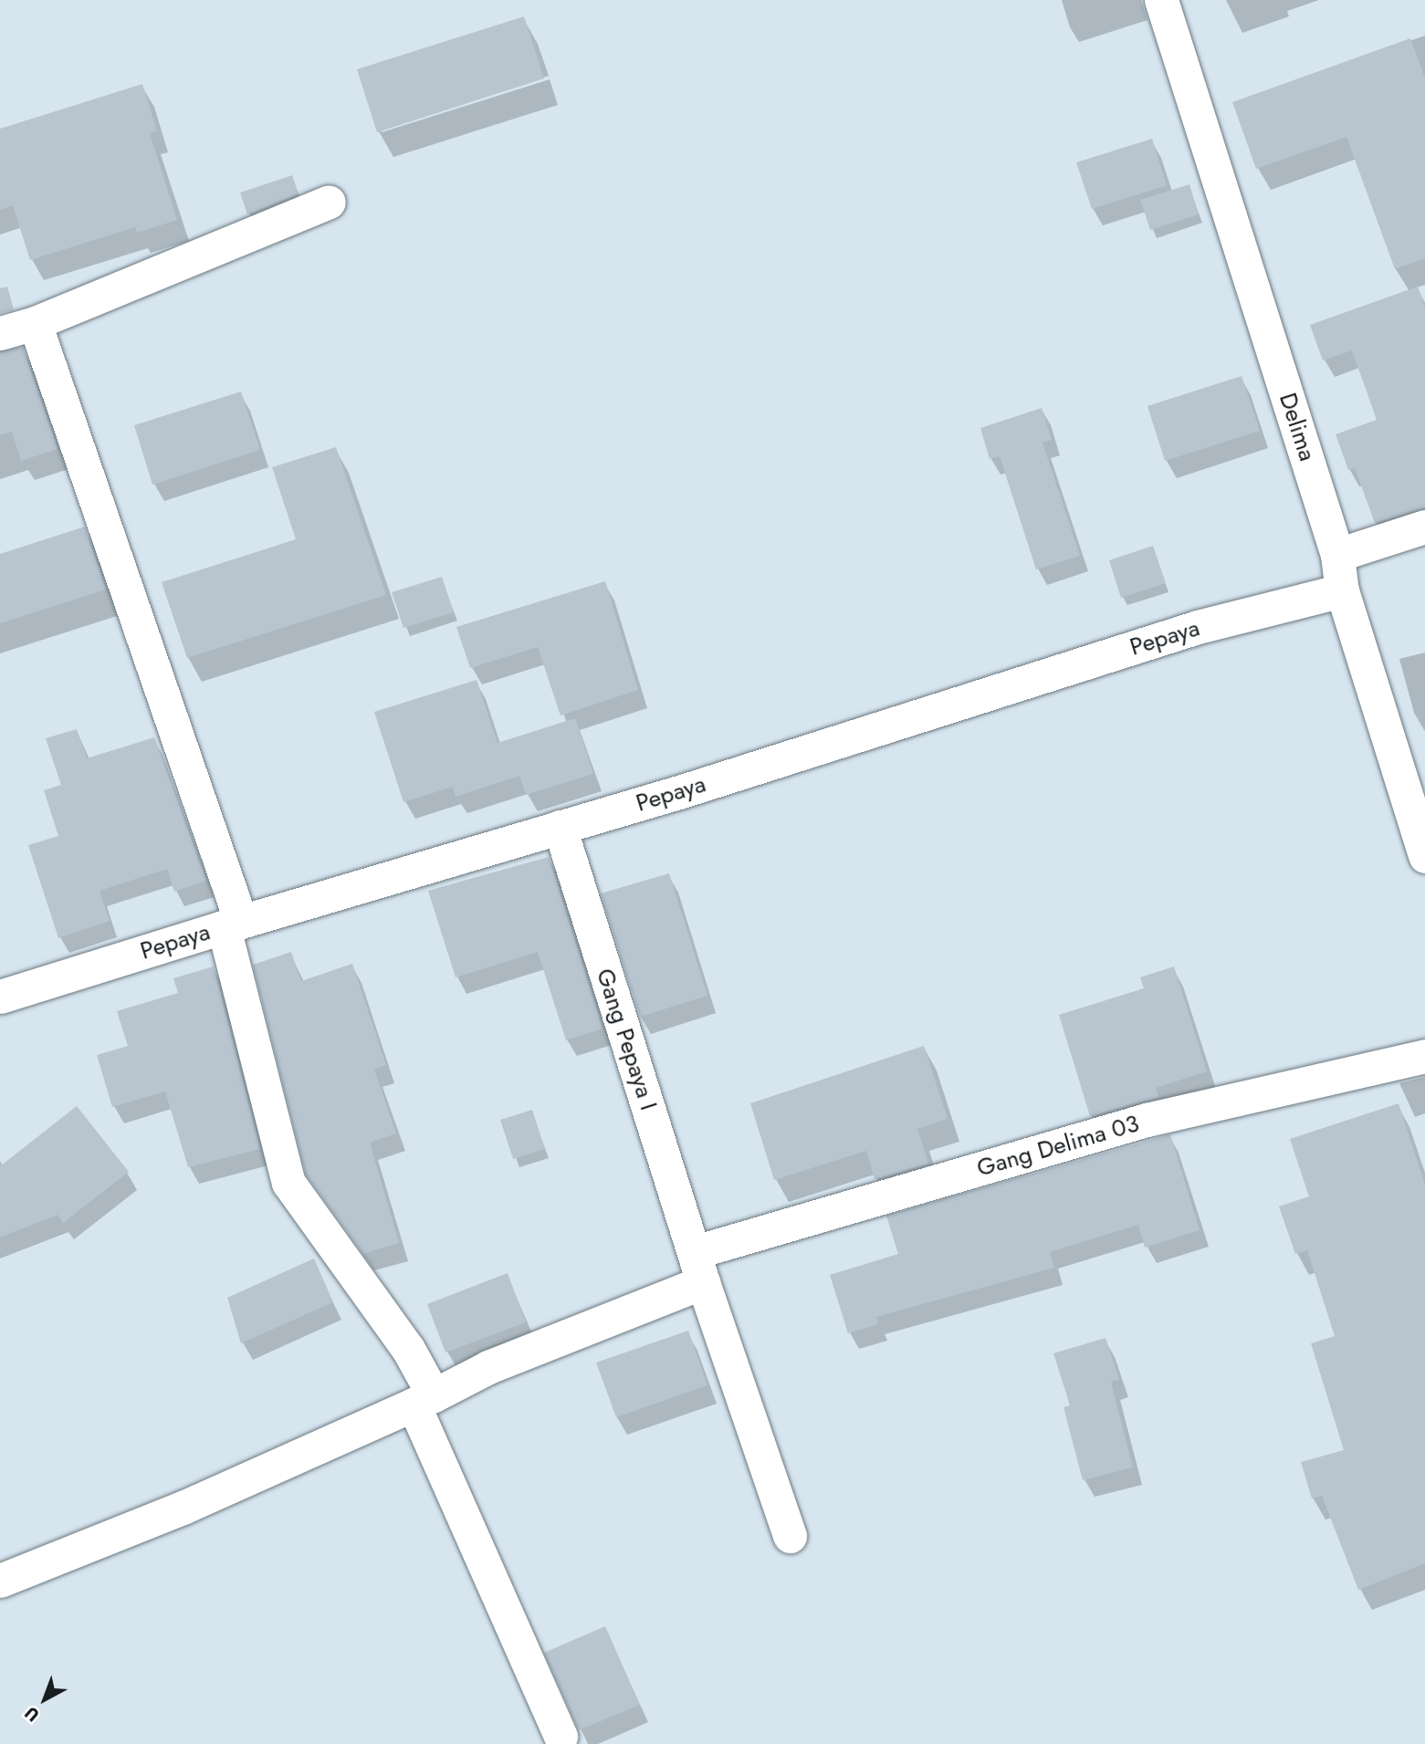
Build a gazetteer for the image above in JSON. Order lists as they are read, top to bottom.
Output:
{
  "streets": {
    "street": [
      "Delima",
      "Pepaya",
      "Gang Pepaya I",
      "Gang Delima 03"
    ]
  },
  "crossings": [
    ["Delima", "Pepaya"],
    ["Pepaya", "Gang Pepaya I"],
    ["Gang Pepaya I", "Gang Delima 03"]
  ],
  "north": "bottom left"
}
